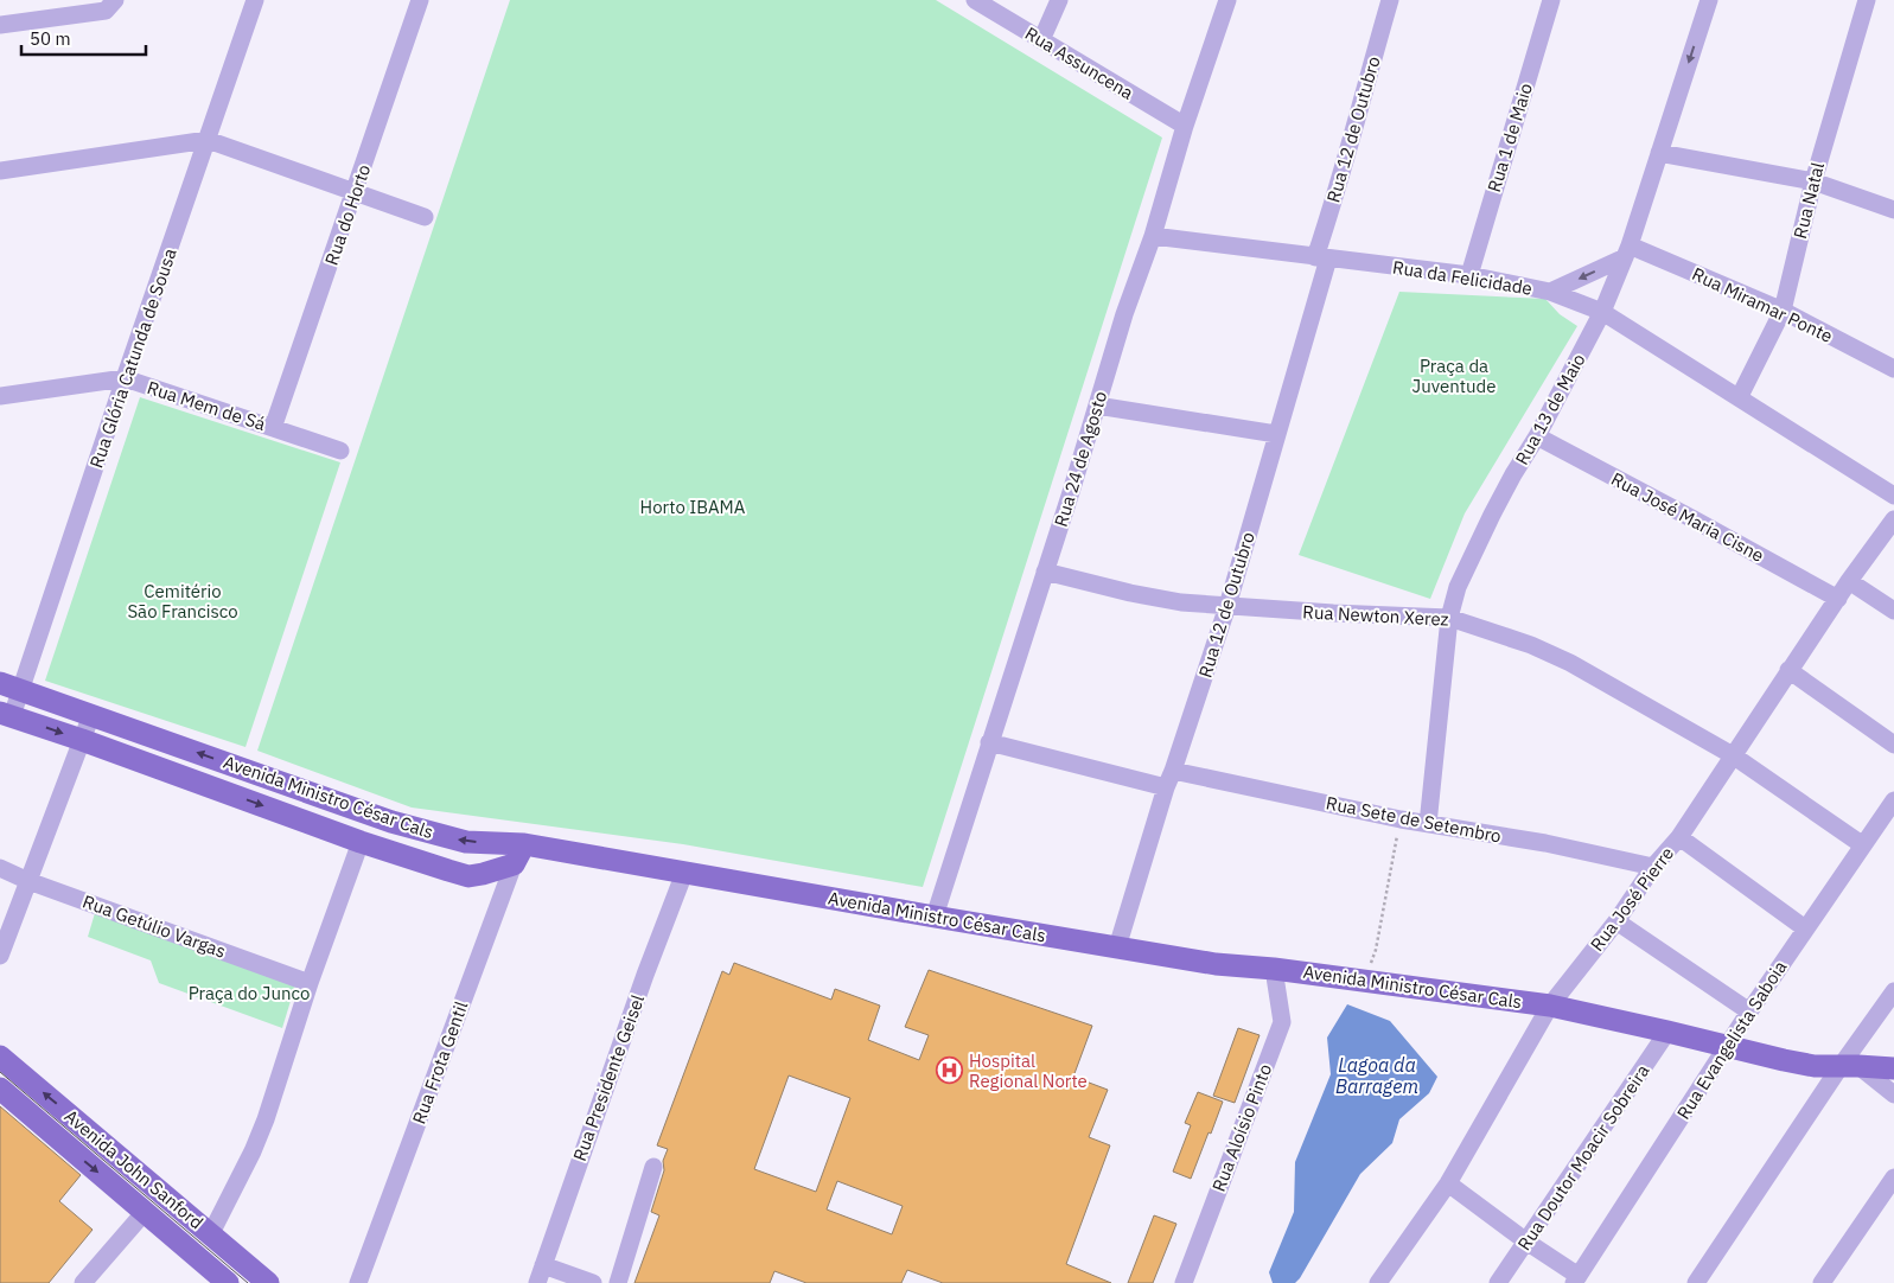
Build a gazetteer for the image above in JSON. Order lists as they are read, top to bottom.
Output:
{
  "streets": {
    "main road": ["Avenida Ministro César Cals", "Rua Frota Gentil", "Avenida John Sanford"],
    "street": [
      "Rua Assuncena",
      "Rua 12 de Outubro",
      "Rua 1 de Maio",
      "Rua Natal",
      "Rua do Horto",
      "Rua da Felicidade",
      "Rua Miramar Ponte",
      "Rua Glória Catunda de Sousa",
      "Rua Mem de Sá",
      "Rua 13 de Maio",
      "Rua 24 de Agosto",
      "Rua José Maria Cisne",
      "Rua Newton Xerez",
      "Rua Sete de Setembro",
      "Rua José Pierre",
      "Rua Getúlio Vargas",
      "Rua Evangelista Saboia",
      "Rua Presidente Geisel",
      "Rua Aloísio Pinto",
      "Rua Doutor Moacir Sobreira"
    ]
  },
  "crossings": [
    ["Rua Assuncena", "Rua 24 de Agosto"],
    ["Rua 12 de Outubro", "Rua da Felicidade"],
    ["Rua 12 de Outubro", "Rua Newton Xerez"],
    ["Rua 12 de Outubro", "Avenida Ministro César Cals"],
    ["Rua 12 de Outubro", "Rua Sete de Setembro"],
    ["Rua 1 de Maio", "Rua da Felicidade"],
    ["Rua Natal", "Rua da Felicidade"],
    ["Rua Natal", "Rua Miramar Ponte"],
    ["Rua do Horto", "Rua Mem de Sá"],
    ["Rua da Felicidade", "Rua 13 de Maio"],
    ["Rua da Felicidade", "Rua 24 de Agosto"],
    ["Rua Miramar Ponte", "Rua 13 de Maio"],
    ["Rua Glória Catunda de Sousa", "Rua Mem de Sá"],
    ["Rua Glória Catunda de Sousa", "Avenida Ministro César Cals"],
    ["Rua 13 de Maio", "Rua José Maria Cisne"],
    ["Rua 13 de Maio", "Rua Newton Xerez"],
    ["Rua 13 de Maio", "Rua Sete de Setembro"],
    ["Rua 24 de Agosto", "Rua Newton Xerez"],
    ["Rua 24 de Agosto", "Avenida Ministro César Cals"],
    ["Rua 24 de Agosto", "Rua Sete de Setembro"],
    ["Rua José Maria Cisne", "Rua José Pierre"],
    ["Rua Newton Xerez", "Rua José Pierre"],
    ["Rua Newton Xerez", "Rua Evangelista Saboia"],
    ["Avenida Ministro César Cals", "Rua José Pierre"],
    ["Avenida Ministro César Cals", "Rua Evangelista Saboia"],
    ["Avenida Ministro César Cals", "Rua Frota Gentil"],
    ["Avenida Ministro César Cals", "Rua Presidente Geisel"],
    ["Avenida Ministro César Cals", "Rua Aloísio Pinto"],
    ["Avenida Ministro César Cals", "Rua Doutor Moacir Sobreira"],
    ["Rua Sete de Setembro", "Rua José Pierre"]
  ],
  "water": ["Lagoa da Barragem"],
  "parks": [
    "Praça da Juventude",
    "Horto IBAMA",
    "Cemitério São Francisco",
    "Praça do Junco"
  ],
  "places": {
    "hospital": ["Hospital Regional Norte"]
  },
  "scale_bar": "50 m"
}
